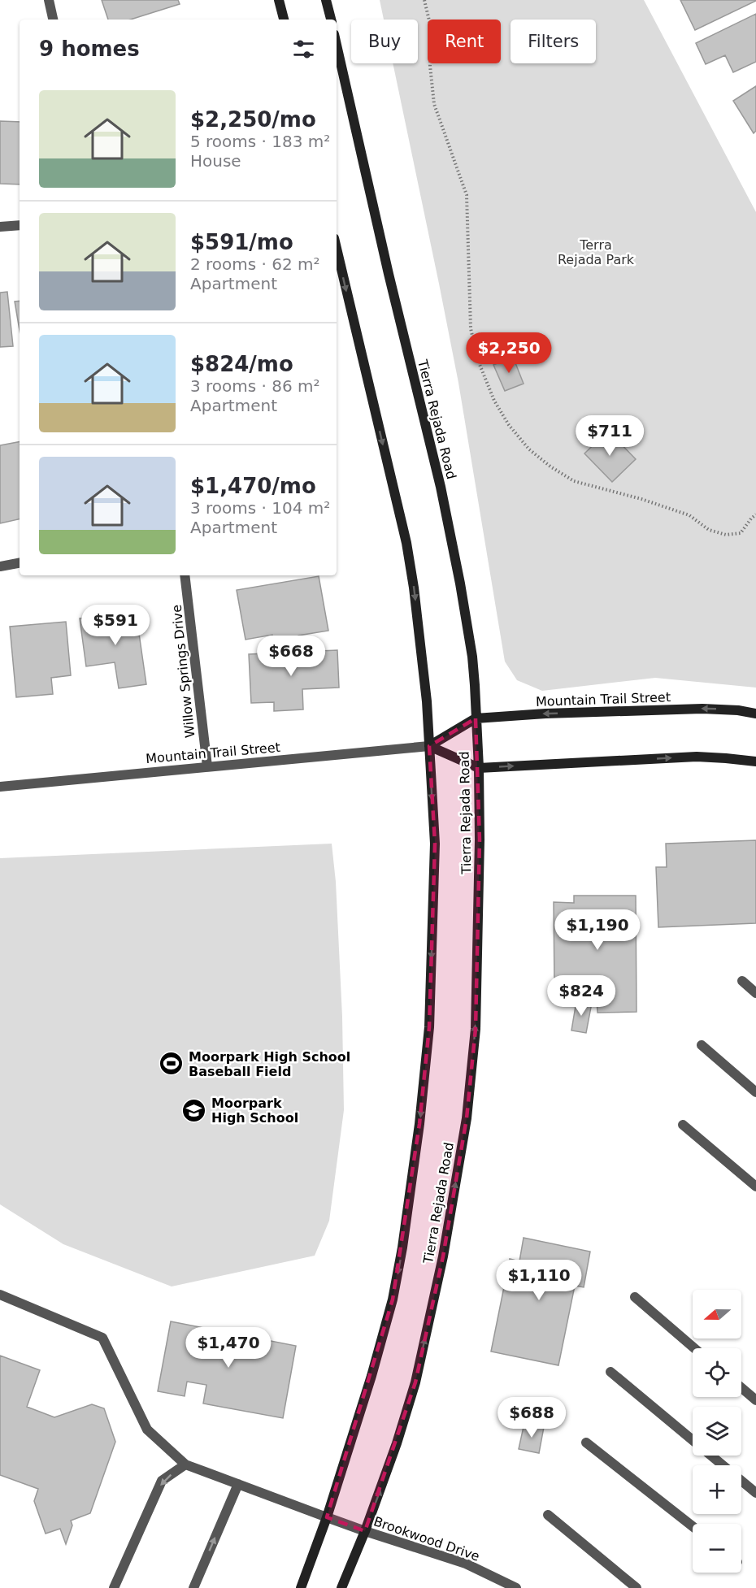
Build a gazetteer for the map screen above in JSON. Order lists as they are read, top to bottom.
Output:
{
  "streets": {
    "main road": ["Tierra Rejada Road", "Mountain Trail Street"],
    "street": ["Willow Springs Drive", "Brookwood Drive"]
  },
  "crossings": [
    ["Tierra Rejada Road", "Mountain Trail Street"],
    ["Tierra Rejada Road", "Brookwood Drive"],
    ["Willow Springs Drive", "Mountain Trail Street"]
  ],
  "parks": ["Terra Rejada Park"],
  "places": {
    "sports": ["Moorpark High School Baseball Field"],
    "school or university": ["Moorpark High School"]
  },
  "north": "left",
  "page": {
    "chip": ["Buy", "Rent", "Filters"],
    "heading": "9 homes",
    "list": [
      {
        "name": "$2,250/mo",
        "note": "5 rooms · 183 m² · House"
      },
      {
        "name": "$591/mo",
        "note": "2 rooms · 62 m² · Apartment"
      },
      {
        "name": "$824/mo",
        "note": "3 rooms · 86 m² · Apartment"
      },
      {
        "name": "$1,470/mo",
        "note": "3 rooms · 104 m² · Apartment"
      }
    ],
    "price": [
      "$2,250",
      "$711",
      "$591",
      "$668",
      "$1,190",
      "$824",
      "$1,110",
      "$1,470",
      "$688"
    ],
    "map_buttons": ["+", "−"]
  }
}
